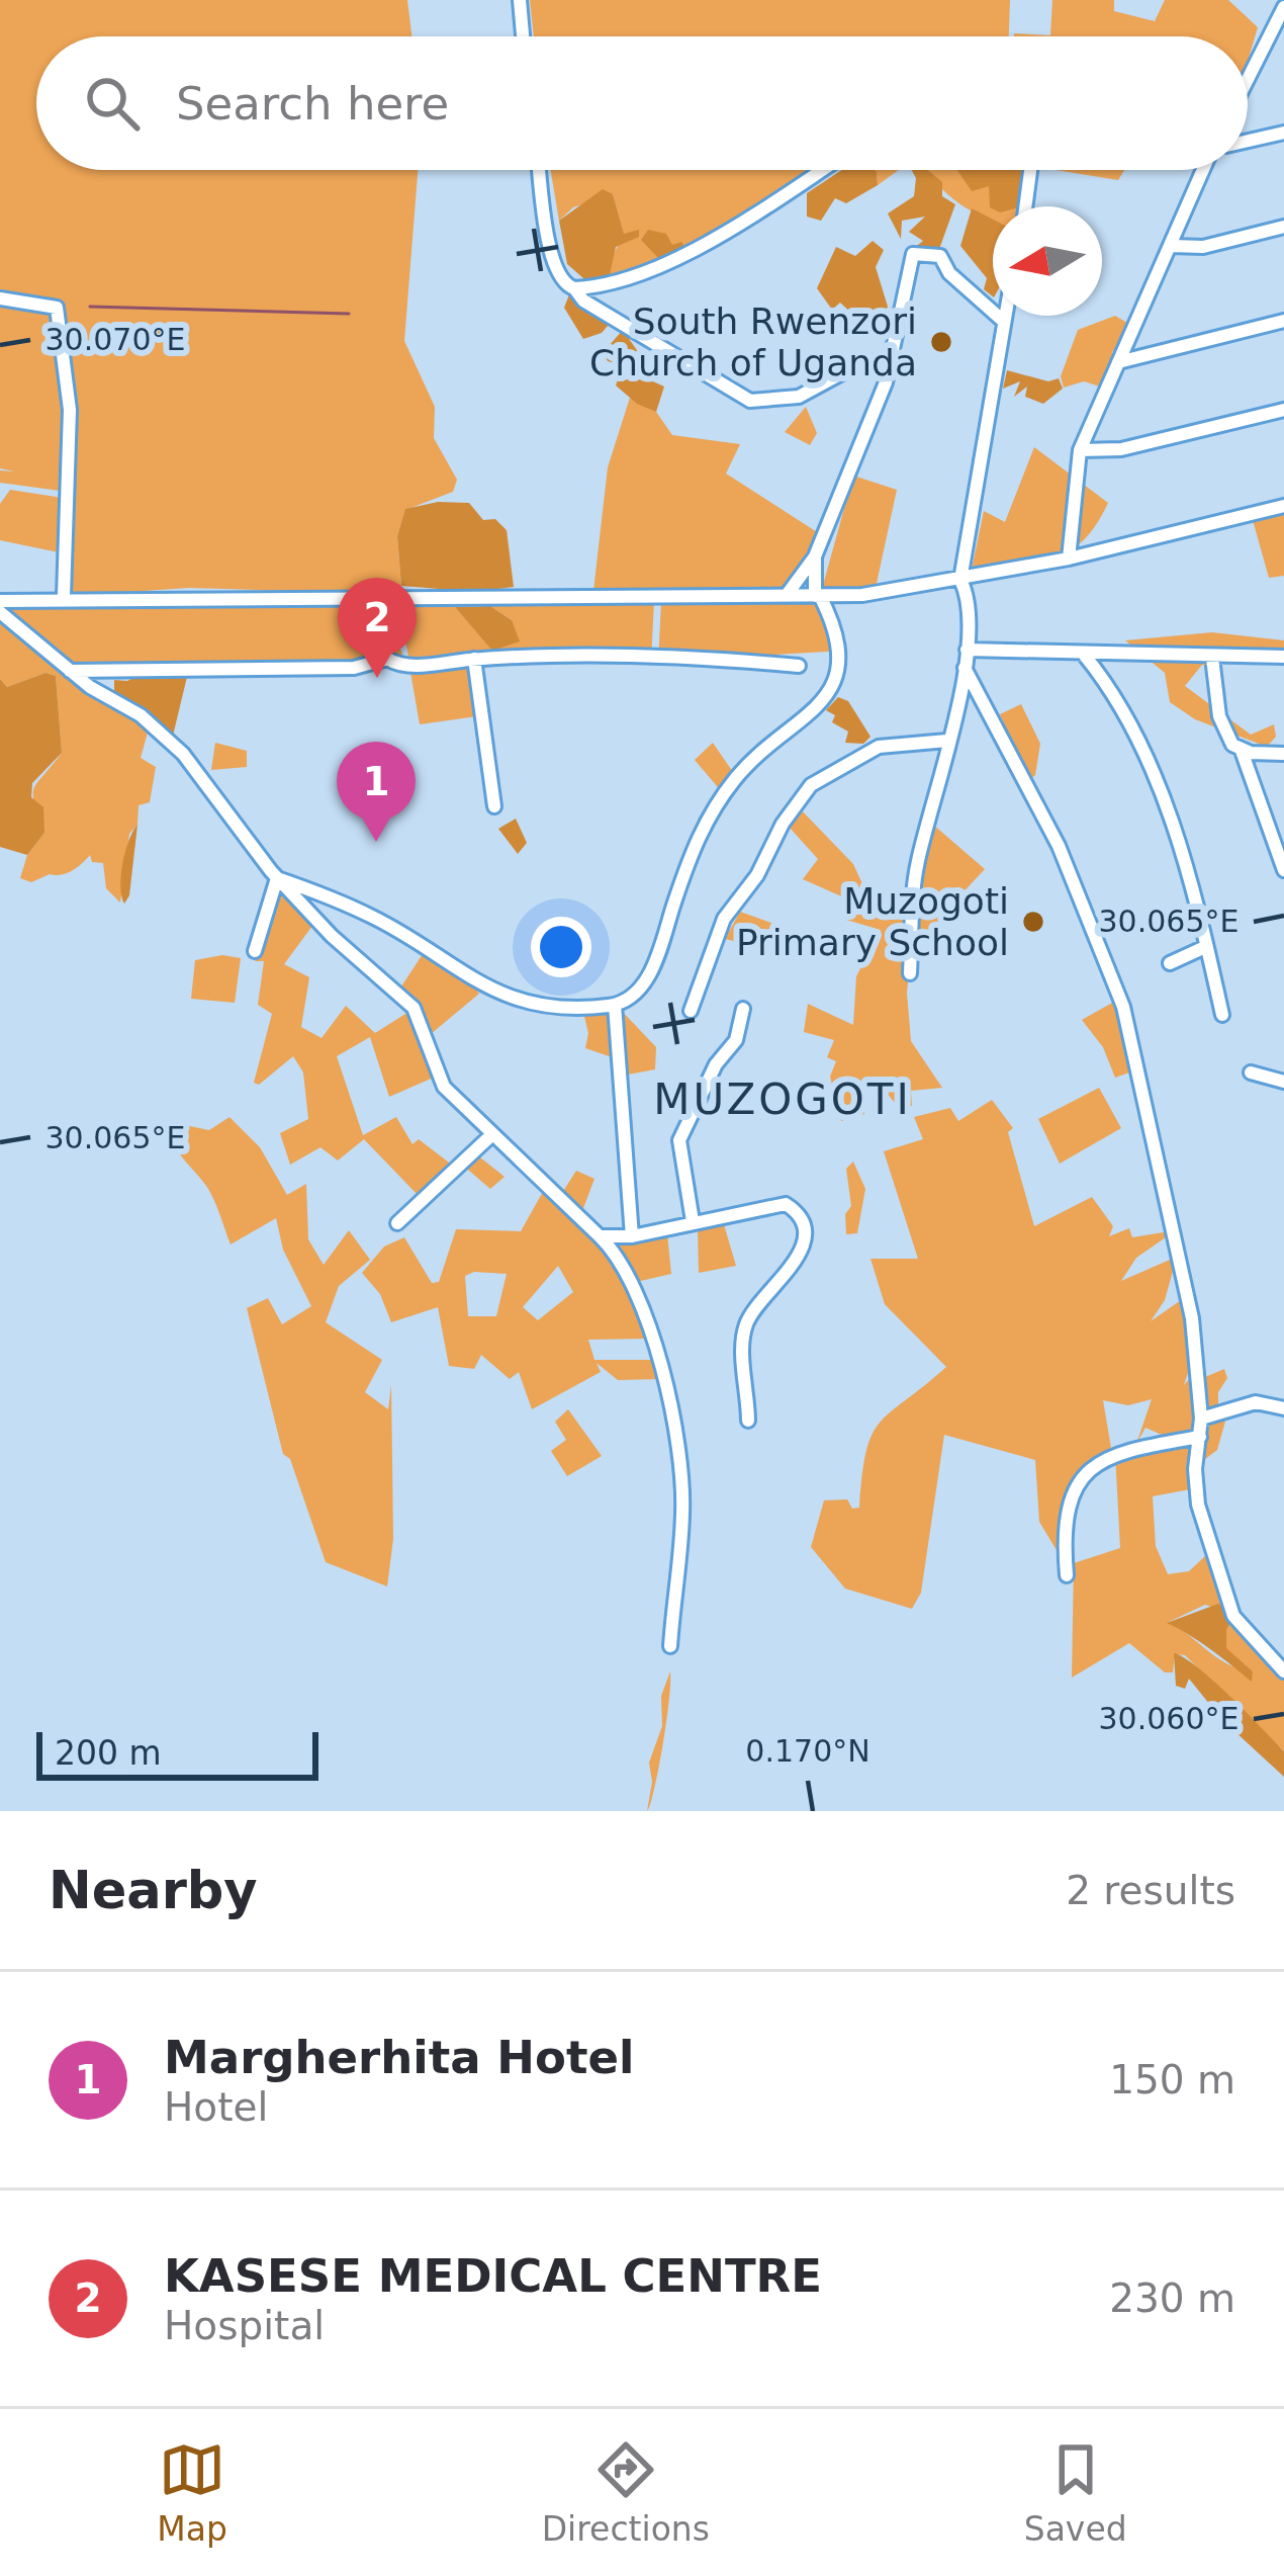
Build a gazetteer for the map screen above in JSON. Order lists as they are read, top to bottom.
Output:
{
  "districts": ["MUZOGOTI"],
  "places": ["South Rwenzori Church of Uganda", "Muzogoti Primary School"],
  "scale_bar": "200 m",
  "north": "left",
  "page": {
    "search": "Search here",
    "pins": ["2", "1"],
    "scale": "200 m",
    "heading": ["Nearby", "2 results"],
    "list": [
      {
        "mark": "1",
        "name": "Margherhita Hotel",
        "note": "Hotel",
        "value": "150 m"
      },
      {
        "mark": "2",
        "name": "KASESE MEDICAL CENTRE",
        "note": "Hospital",
        "value": "230 m"
      }
    ],
    "nav": ["Map", "Directions", "Saved"]
  },
  "coordinates": [
    "30.070°E",
    "30.065°E",
    "30.060°E",
    "0.170°N"
  ]
}
